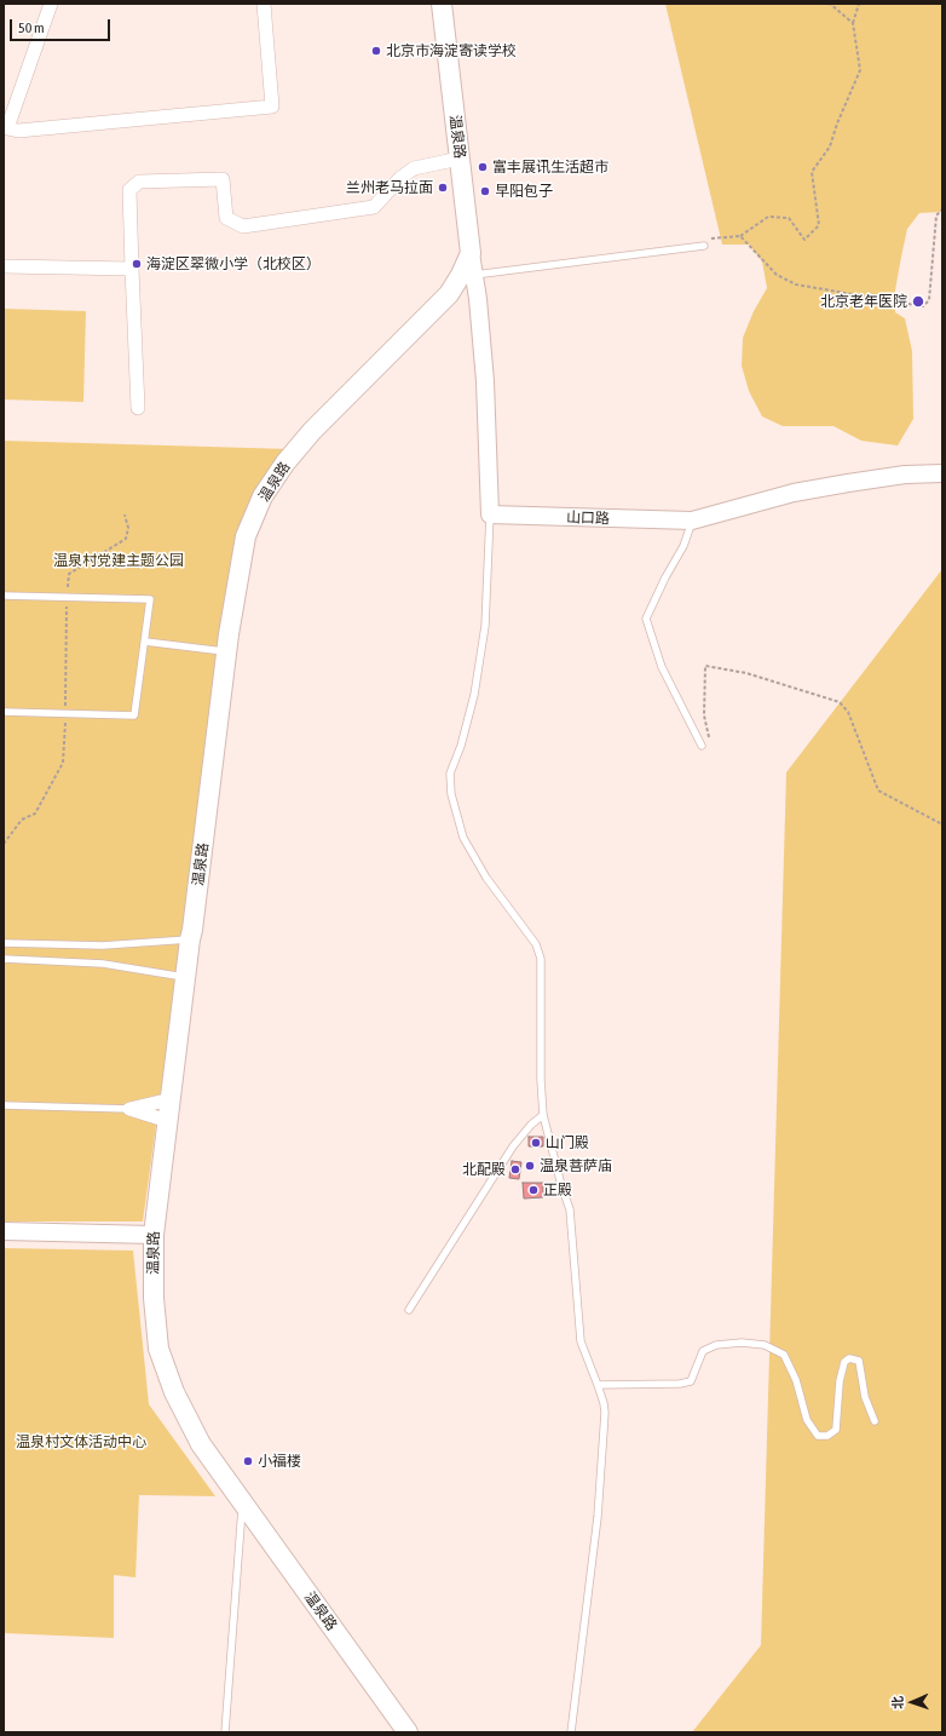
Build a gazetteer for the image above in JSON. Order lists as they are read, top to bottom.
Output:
{
  "streets": {
    "main road": ["温泉路"],
    "street": ["山口路"]
  },
  "parks": ["温泉村党建主题公园", "温泉村文体活动中心"],
  "places": [
    "北京市海淀寄读学校",
    "富丰展讯生活超市",
    "兰州老马拉面",
    "早阳包子",
    "海淀区翠微小学（北校区）",
    "北京老年医院",
    "山门殿",
    "温泉菩萨庙",
    "北配殿",
    "正殿",
    "小福楼"
  ],
  "scale_bar": "50 m",
  "north": "left"
}
